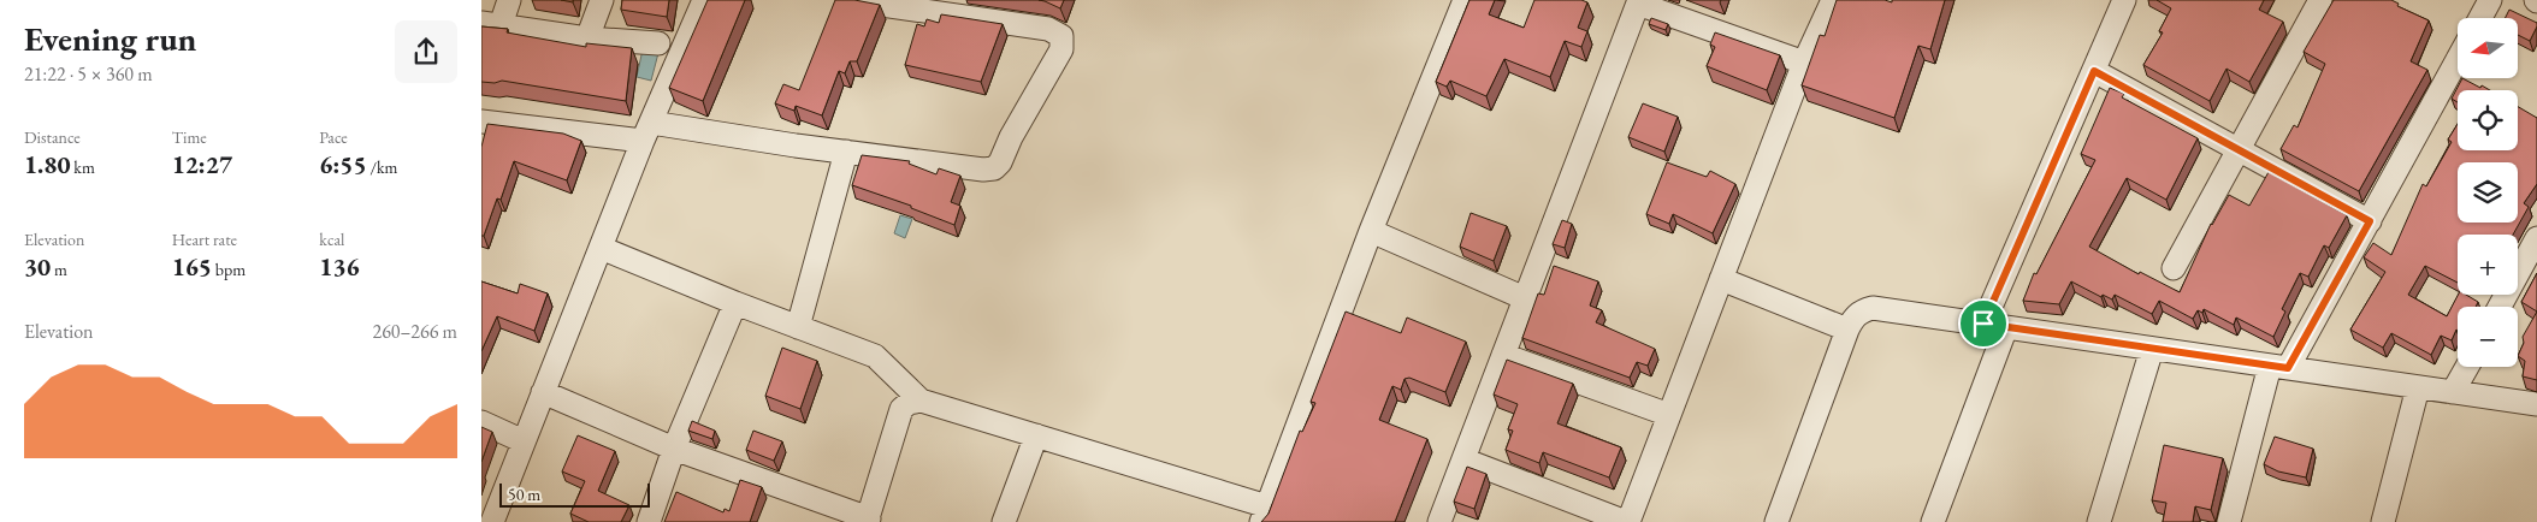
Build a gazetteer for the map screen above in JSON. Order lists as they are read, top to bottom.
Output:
{
  "scale_bar": "50 m",
  "north": "left",
  "page": {
    "heading": ["Evening run", "21:22 · 5 × 360 m"],
    "map_buttons": ["+", "−"],
    "stats": [
      ["Distance", "1.80 km"],
      ["Time", "12:27"],
      ["Pace", "6:55 /km"],
      ["Elevation", "30 m"],
      ["Heart rate", "165 bpm"],
      ["kcal", "136"]
    ],
    "chart": ["Elevation", "260–266 m"],
    "scale": "50 m"
  }
}
